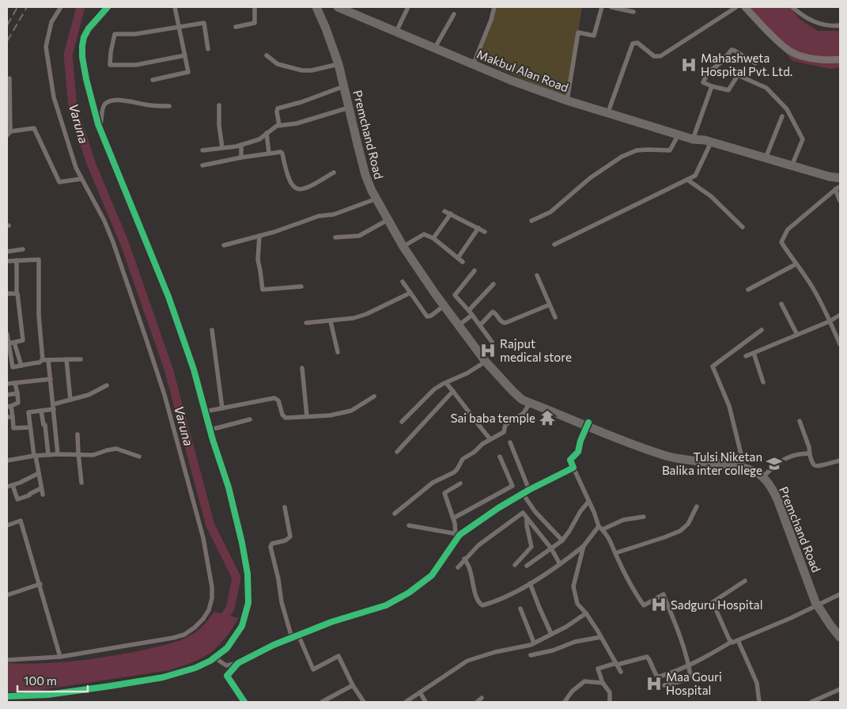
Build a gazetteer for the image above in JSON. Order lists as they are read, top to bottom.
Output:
{
  "streets": {
    "highway": ["Makbul Alan Road", "Premchand Road"]
  },
  "water": ["Varuna"],
  "places": {
    "hospital": [
      "Mahashweta Hospital Pvt. Ltd.",
      "Rajput medical store",
      "Sadguru Hospital",
      "Maa Gouri Hospital"
    ],
    "temple": ["Sai baba temple"],
    "school or university": ["Tulsi Niketan Balika inter college"]
  },
  "scale_bar": "100 m"
}
